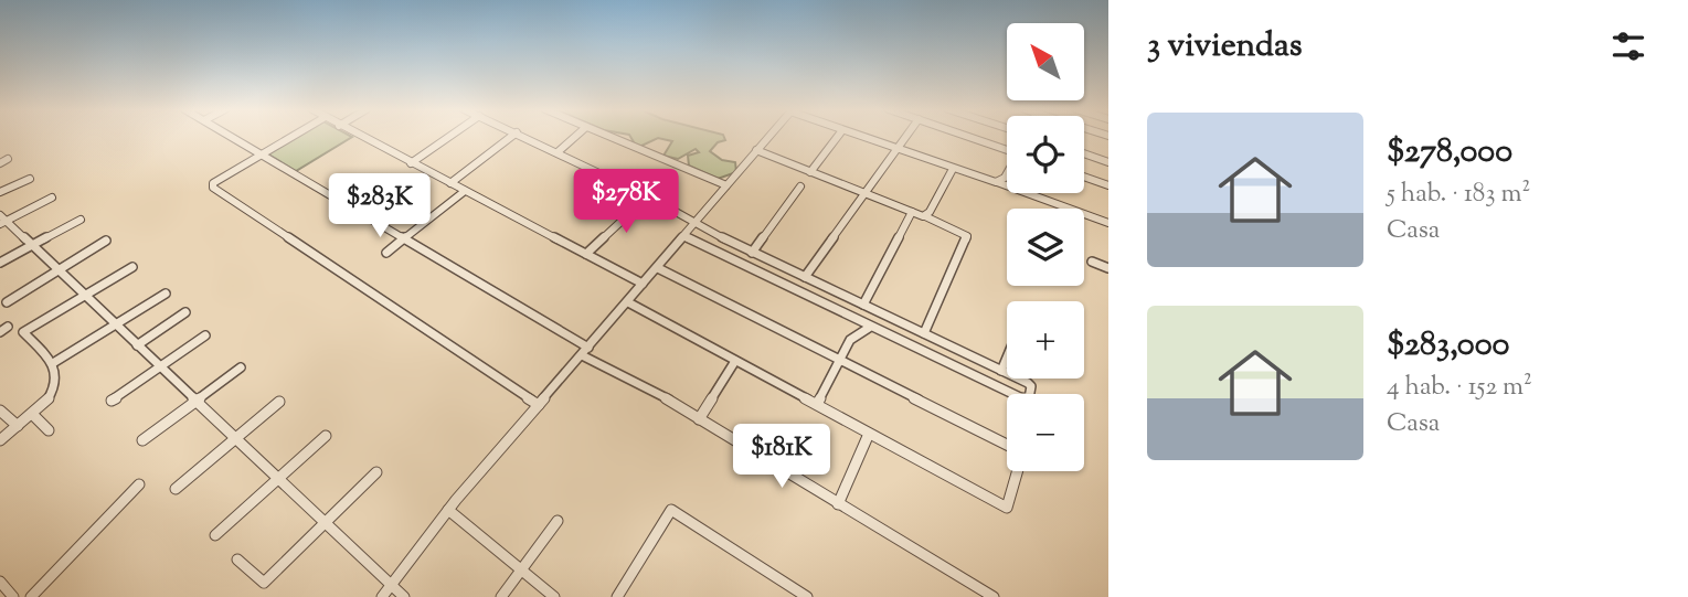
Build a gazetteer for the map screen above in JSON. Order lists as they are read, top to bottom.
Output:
{
  "north": "top left",
  "page": {
    "heading": "3 viviendas",
    "map_buttons": ["+", "−"],
    "list": [
      {
        "name": "$278,000",
        "note": "5 hab. · 183 m² · Casa"
      },
      {
        "name": "$283,000",
        "note": "4 hab. · 152 m² · Casa"
      }
    ],
    "price": ["$278K", "$283K", "$181K"]
  }
}
